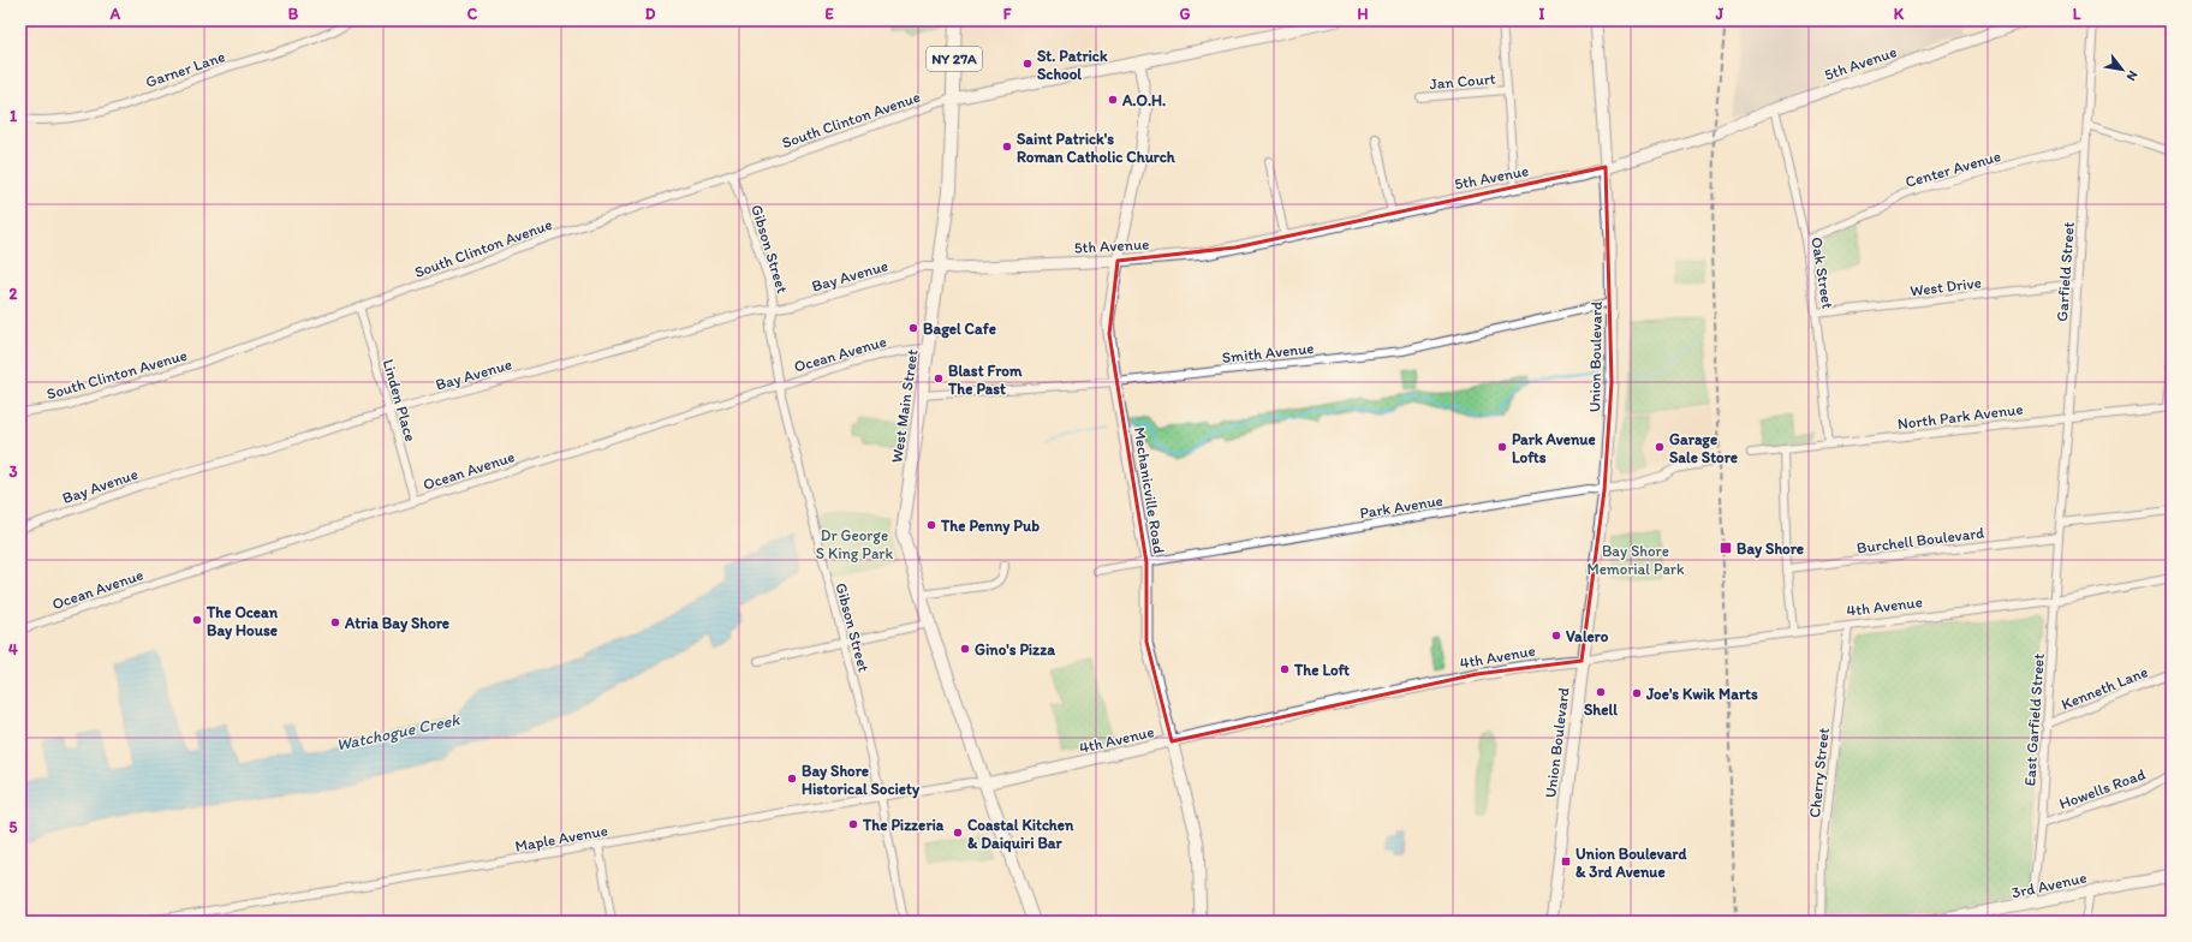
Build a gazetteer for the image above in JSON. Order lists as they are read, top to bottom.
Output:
{
  "streets": {
    "main road": [
      "NY 27A",
      "5th Avenue",
      "Union Boulevard",
      "West Main Street",
      "Mechanicville Road",
      "4th Avenue",
      "3rd Avenue"
    ],
    "street": [
      "Garner Lane",
      "Jan Court",
      "South Clinton Avenue",
      "Center Avenue",
      "Gibson Street",
      "Garfield Street",
      "Oak Street",
      "Bay Avenue",
      "West Drive",
      "Smith Avenue",
      "Ocean Avenue",
      "Linden Place",
      "North Park Avenue",
      "Park Avenue",
      "Burchell Boulevard",
      "Kenneth Lane",
      "East Garfield Street",
      "Cherry Street",
      "Howells Road",
      "Maple Avenue"
    ]
  },
  "crossings": [
    ["NY 27A", "West Main Street"],
    ["NY 27A", "4th Avenue"],
    ["NY 27A", "Maple Avenue"],
    ["5th Avenue", "Oak Street"],
    ["5th Avenue", "Bay Avenue"],
    ["5th Avenue", "Union Boulevard"],
    ["5th Avenue", "West Main Street"],
    ["5th Avenue", "Mechanicville Road"],
    ["South Clinton Avenue", "Gibson Street"],
    ["South Clinton Avenue", "Linden Place"],
    ["South Clinton Avenue", "West Main Street"],
    ["Center Avenue", "Garfield Street"],
    ["Center Avenue", "Oak Street"],
    ["Gibson Street", "Bay Avenue"],
    ["Gibson Street", "Ocean Avenue"],
    ["Gibson Street", "Maple Avenue"],
    ["Garfield Street", "West Drive"],
    ["Garfield Street", "North Park Avenue"],
    ["Garfield Street", "Burchell Boulevard"],
    ["Garfield Street", "East Garfield Street"],
    ["Oak Street", "West Drive"],
    ["Oak Street", "North Park Avenue"],
    ["Bay Avenue", "Linden Place"],
    ["Bay Avenue", "West Main Street"],
    ["Smith Avenue", "Union Boulevard"],
    ["Smith Avenue", "West Main Street"],
    ["Smith Avenue", "Mechanicville Road"],
    ["Ocean Avenue", "Linden Place"],
    ["Ocean Avenue", "West Main Street"],
    ["Union Boulevard", "Park Avenue"],
    ["Union Boulevard", "4th Avenue"],
    ["West Main Street", "4th Avenue"],
    ["West Main Street", "Maple Avenue"],
    ["Mechanicville Road", "Park Avenue"],
    ["Mechanicville Road", "4th Avenue"],
    ["Burchell Boulevard", "East Garfield Street"],
    ["4th Avenue", "East Garfield Street"],
    ["4th Avenue", "Cherry Street"],
    ["4th Avenue", "Maple Avenue"],
    ["Kenneth Lane", "East Garfield Street"],
    ["East Garfield Street", "Howells Road"],
    ["East Garfield Street", "3rd Avenue"]
  ],
  "water": ["Watchogue Creek"],
  "parks": ["Dr George S King Park", "Bay Shore Memorial Park"],
  "places": {
    "other": [
      "St. Patrick School",
      "A.O.H.",
      "Saint Patrick's Roman Catholic Church",
      "Bagel Cafe",
      "Blast From The Past",
      "Park Avenue Lofts",
      "Garage Sale Store",
      "The Penny Pub",
      "The Ocean Bay House",
      "Atria Bay Shore",
      "Valero",
      "Gino's Pizza",
      "The Loft",
      "Shell",
      "Joe's Kwik Marts",
      "Bay Shore Historical Society",
      "The Pizzeria",
      "Coastal Kitchen & Daiquiri Bar"
    ],
    "transit": ["Bay Shore", "Union Boulevard & 3rd Avenue"]
  },
  "north": "bottom right",
  "grid": {
    "columns": [
      "A",
      "B",
      "C",
      "D",
      "E",
      "F",
      "G",
      "H",
      "I",
      "J",
      "K",
      "L"
    ],
    "rows": [
      "1",
      "2",
      "3",
      "4",
      "5"
    ]
  }
}
